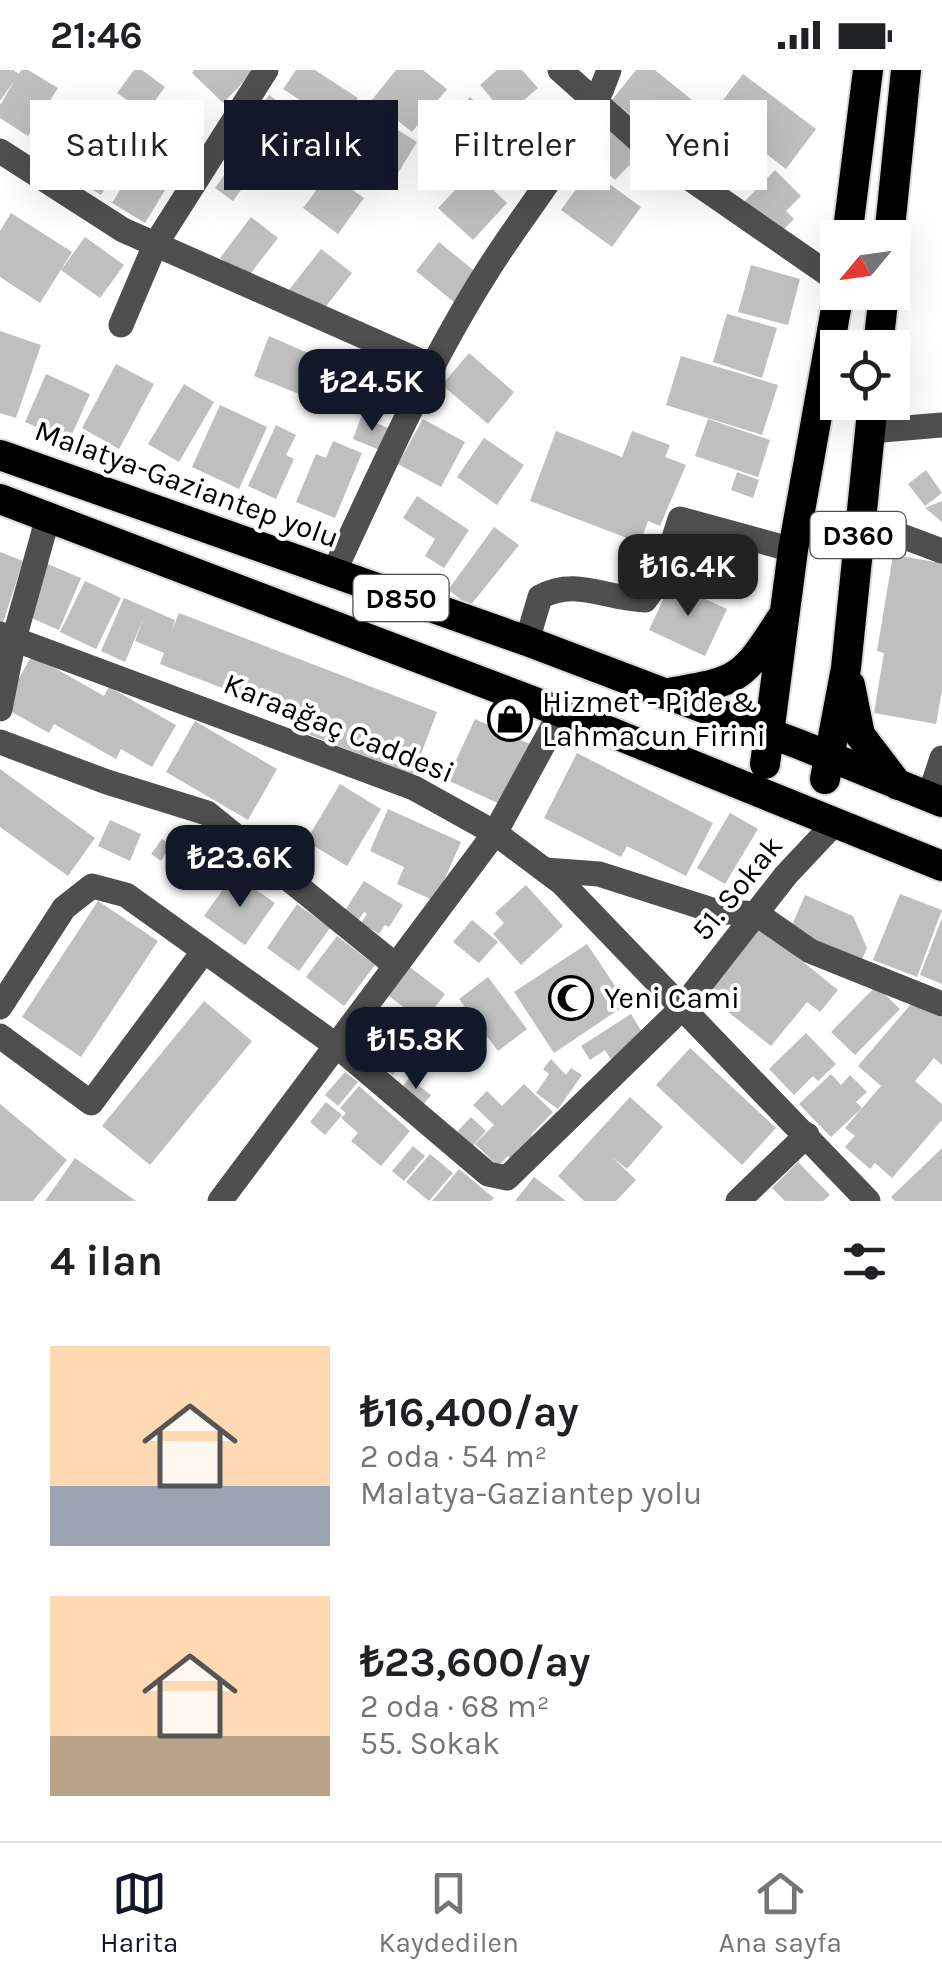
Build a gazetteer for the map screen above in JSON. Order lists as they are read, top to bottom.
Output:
{
  "streets": {
    "highway": ["Malatya-Gaziantep yolu", "D360", "D850"],
    "street": ["Karaağaç Caddesi", "51. Sokak"]
  },
  "crossings": [
    ["Malatya-Gaziantep yolu", "D360"],
    ["Malatya-Gaziantep yolu", "D850"],
    ["D360", "D850"],
    ["Karaağaç Caddesi", "51. Sokak"]
  ],
  "places": {
    "shop": ["Hizmet - Pide & Lahmacun Firini"],
    "mosque": ["Yeni Cami"]
  },
  "north": "bottom left",
  "page": {
    "status": "21:46",
    "chip": [
      "Satılık",
      "Kiralık",
      "Filtreler",
      "Yeni"
    ],
    "price": [
      "₺24.5K",
      "₺16.4K",
      "₺23.6K",
      "₺15.8K"
    ],
    "heading": "4 ilan",
    "list": [
      {
        "name": "₺16,400/ay",
        "note": "2 oda · 54 m² · Malatya-Gaziantep yolu"
      },
      {
        "name": "₺23,600/ay",
        "note": "2 oda · 68 m² · 55. Sokak"
      }
    ],
    "tabs": ["Harita", "Kaydedilen", "Ana sayfa"]
  }
}
